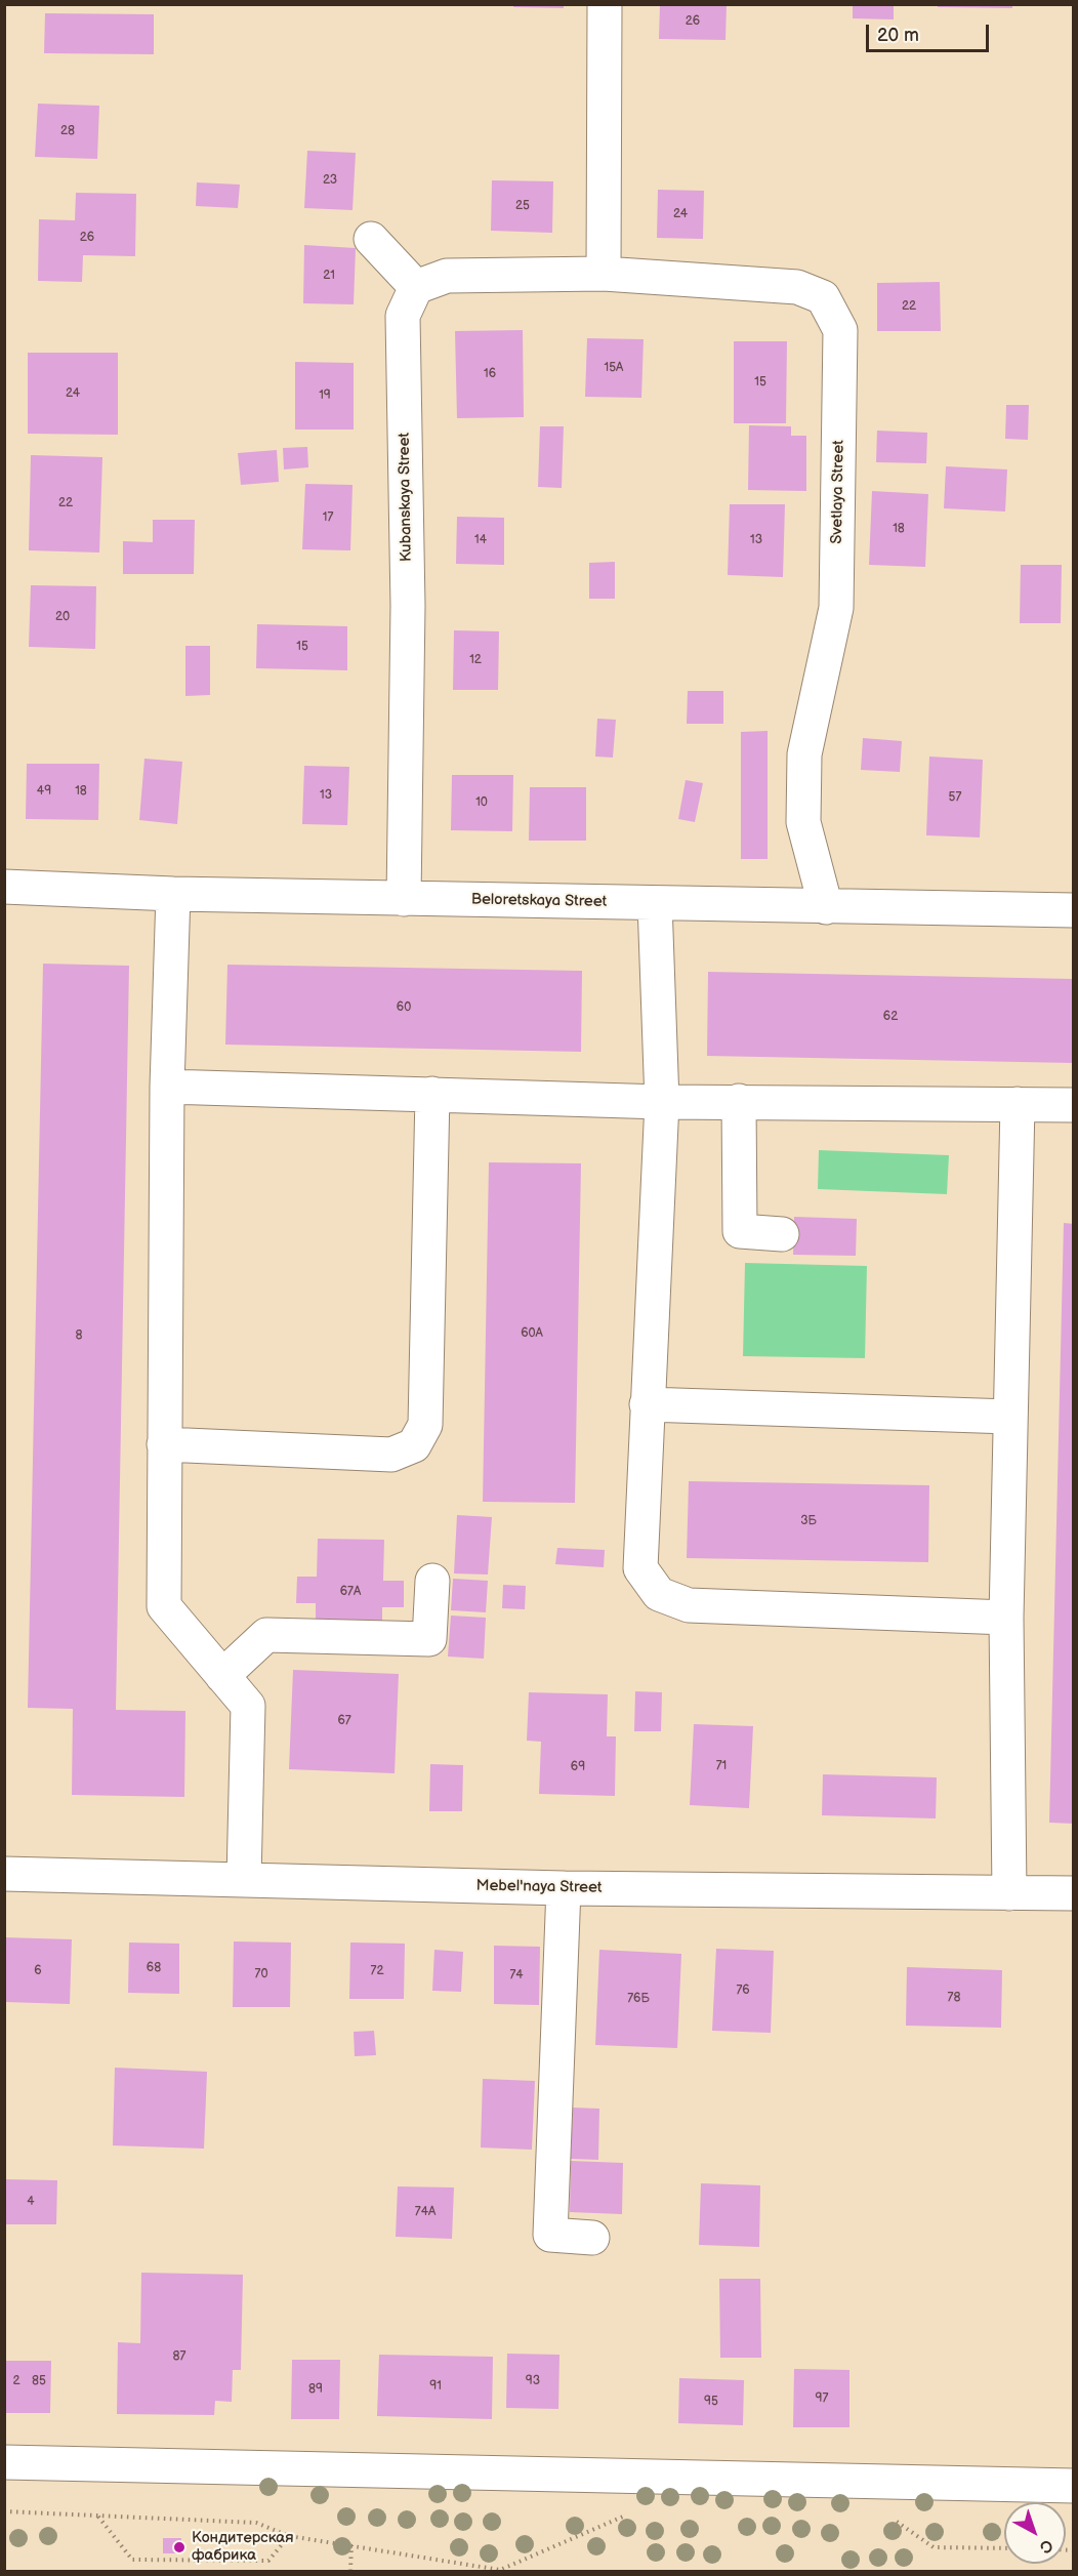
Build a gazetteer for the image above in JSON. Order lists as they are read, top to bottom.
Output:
{
  "streets": {
    "street": [
      "Svetlaya Street",
      "Kubanskaya Street",
      "Beloretskaya Street",
      "Mebel'naya Street"
    ]
  },
  "crossings": [
    ["Svetlaya Street", "Beloretskaya Street"],
    ["Kubanskaya Street", "Beloretskaya Street"]
  ],
  "places": ["Кондитерская фабрика"],
  "house_numbers": [
    "26",
    "28",
    "23",
    "25",
    "24",
    "26",
    "21",
    "22",
    "15А",
    "16",
    "15",
    "24",
    "19",
    "22",
    "17",
    "18",
    "14",
    "13",
    "20",
    "15",
    "12",
    "49",
    "18",
    "13",
    "57",
    "10",
    "60",
    "62",
    "60А",
    "8",
    "3Б",
    "67А",
    "67",
    "71",
    "69",
    "68",
    "6",
    "72",
    "70",
    "74",
    "76",
    "78",
    "76Б",
    "4",
    "74А",
    "87",
    "2",
    "85",
    "93",
    "91",
    "89",
    "97",
    "95"
  ],
  "scale_bar": "20 m",
  "north": "bottom right"
}
